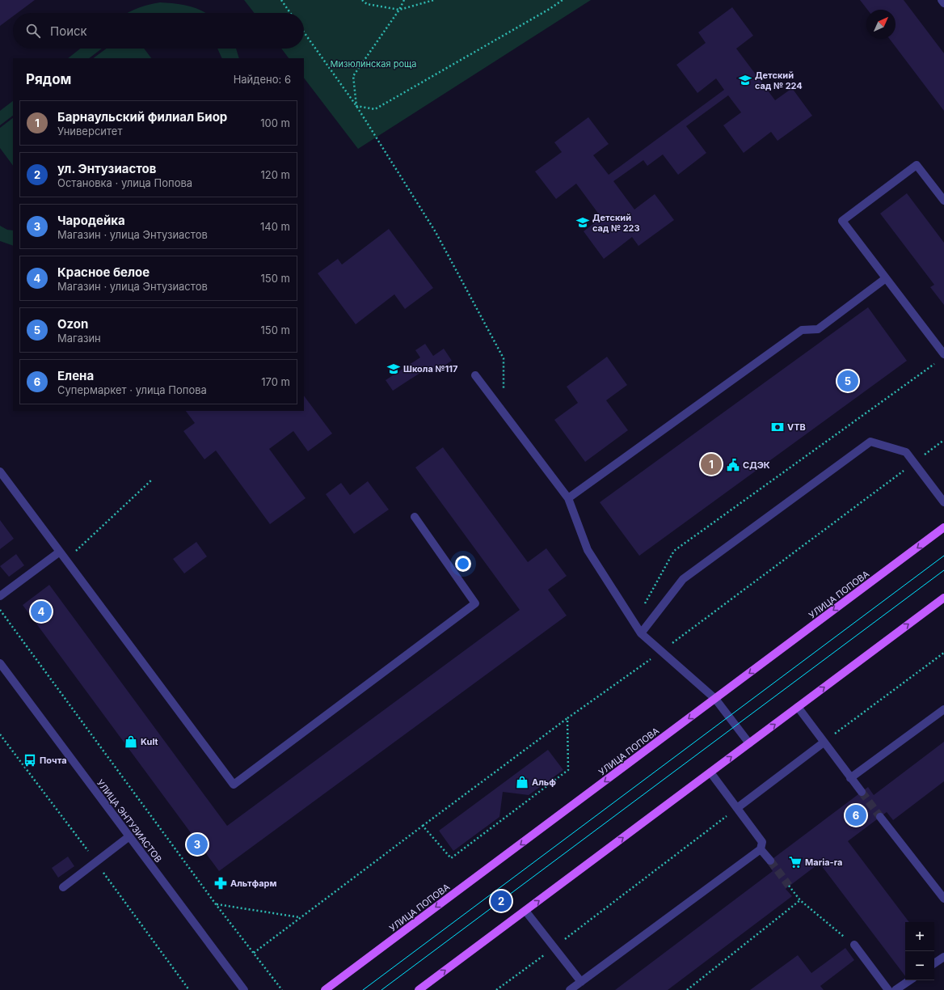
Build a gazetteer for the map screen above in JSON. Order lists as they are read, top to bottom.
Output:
{
  "streets": {
    "main road": ["УЛИЦА ПОПОВА"],
    "street": ["УЛИЦА ЭНТУЗИАСТОВ"]
  },
  "parks": ["Мизюлинская роща"],
  "places": {
    "school or university": ["Детский сад № 224", "Детский сад № 223", "Школа №117"],
    "bank": ["VTB"],
    "public building": ["СДЭК"],
    "shop": ["Kult", "Альф"],
    "bus stop": ["Почта"],
    "supermarket": ["Maria-ra"],
    "pharmacy": ["Альтфарм"]
  },
  "north": "top right",
  "page": {
    "search": "Поиск",
    "heading": ["Рядом", "Найдено: 6"],
    "list": [
      {
        "mark": "1",
        "name": "Барнаульский филиал Биор",
        "note": "Университет",
        "value": "100 m"
      },
      {
        "mark": "2",
        "name": "ул. Энтузиастов",
        "note": "Остановка · улица Попова",
        "value": "120 m"
      },
      {
        "mark": "3",
        "name": "Чародейка",
        "note": "Магазин · улица Энтузиастов",
        "value": "140 m"
      },
      {
        "mark": "4",
        "name": "Красное белое",
        "note": "Магазин · улица Энтузиастов",
        "value": "150 m"
      },
      {
        "mark": "5",
        "name": "Ozon",
        "note": "Магазин",
        "value": "150 m"
      },
      {
        "mark": "6",
        "name": "Елена",
        "note": "Супермаркет · улица Попова",
        "value": "170 m"
      }
    ],
    "pins": [
      "5",
      "1",
      "4",
      "6",
      "3",
      "2"
    ],
    "map_buttons": ["+", "−"]
  }
}
